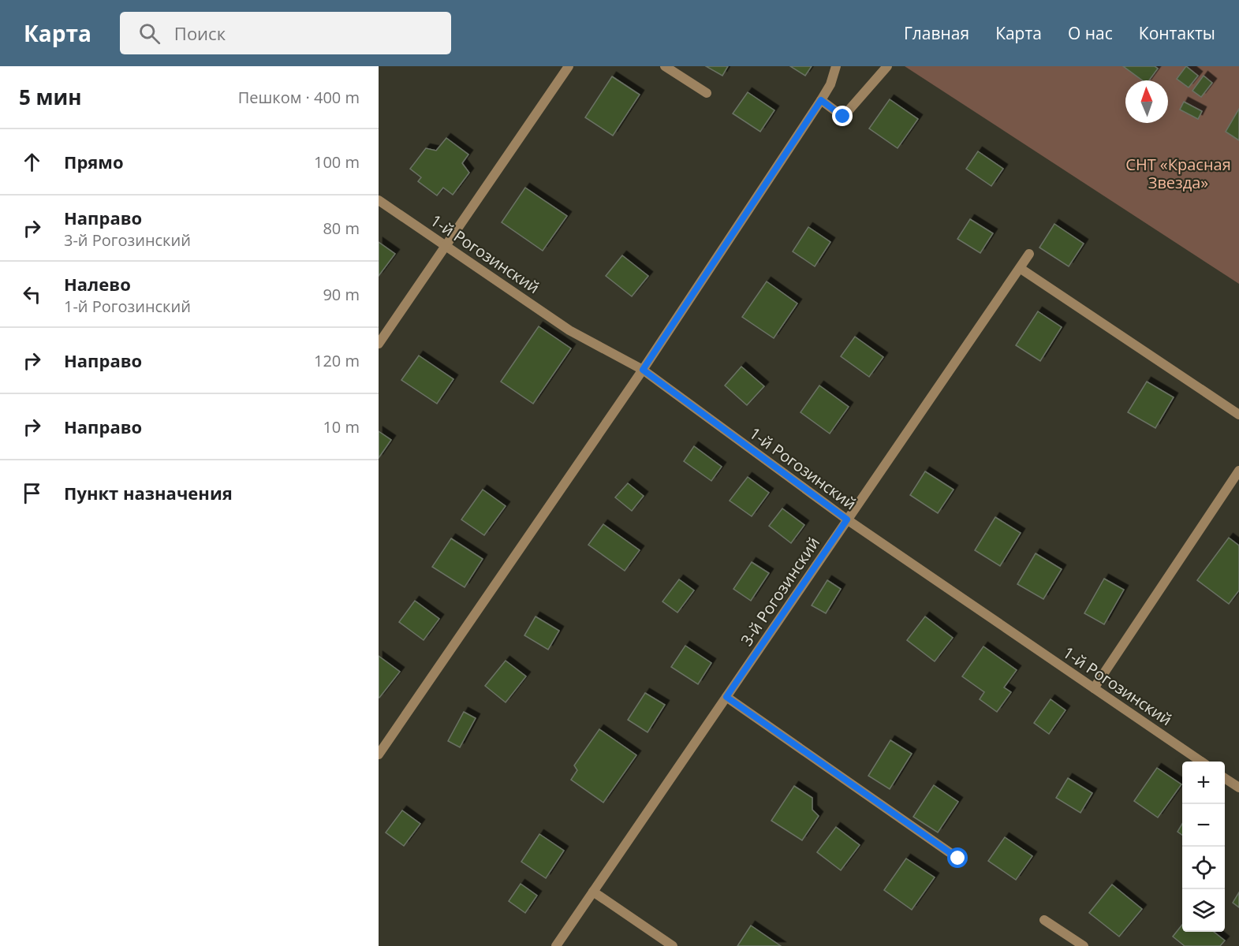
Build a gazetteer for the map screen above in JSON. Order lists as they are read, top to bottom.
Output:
{
  "streets": {
    "street": ["1-й Рогозинский", "3-й Рогозинский"]
  },
  "crossings": [
    ["1-й Рогозинский", "3-й Рогозинский"]
  ],
  "parks": ["СНТ «Красная Звезда»"],
  "north": "top",
  "page": {
    "header": "Карта",
    "search": "Поиск",
    "nav": [
      "Главная",
      "Карта",
      "О нас",
      "Контакты"
    ],
    "heading": ["5 мин", "Пешком · 400 m"],
    "list": [
      ["Прямо", "100 m"],
      ["Направо", "3-й Рогозинский", "80 m"],
      ["Налево", "1-й Рогозинский", "90 m"],
      ["Направо", "120 m"],
      ["Направо", "10 m"],
      "Пункт назначения"
    ],
    "map_buttons": ["+", "−"]
  }
}
